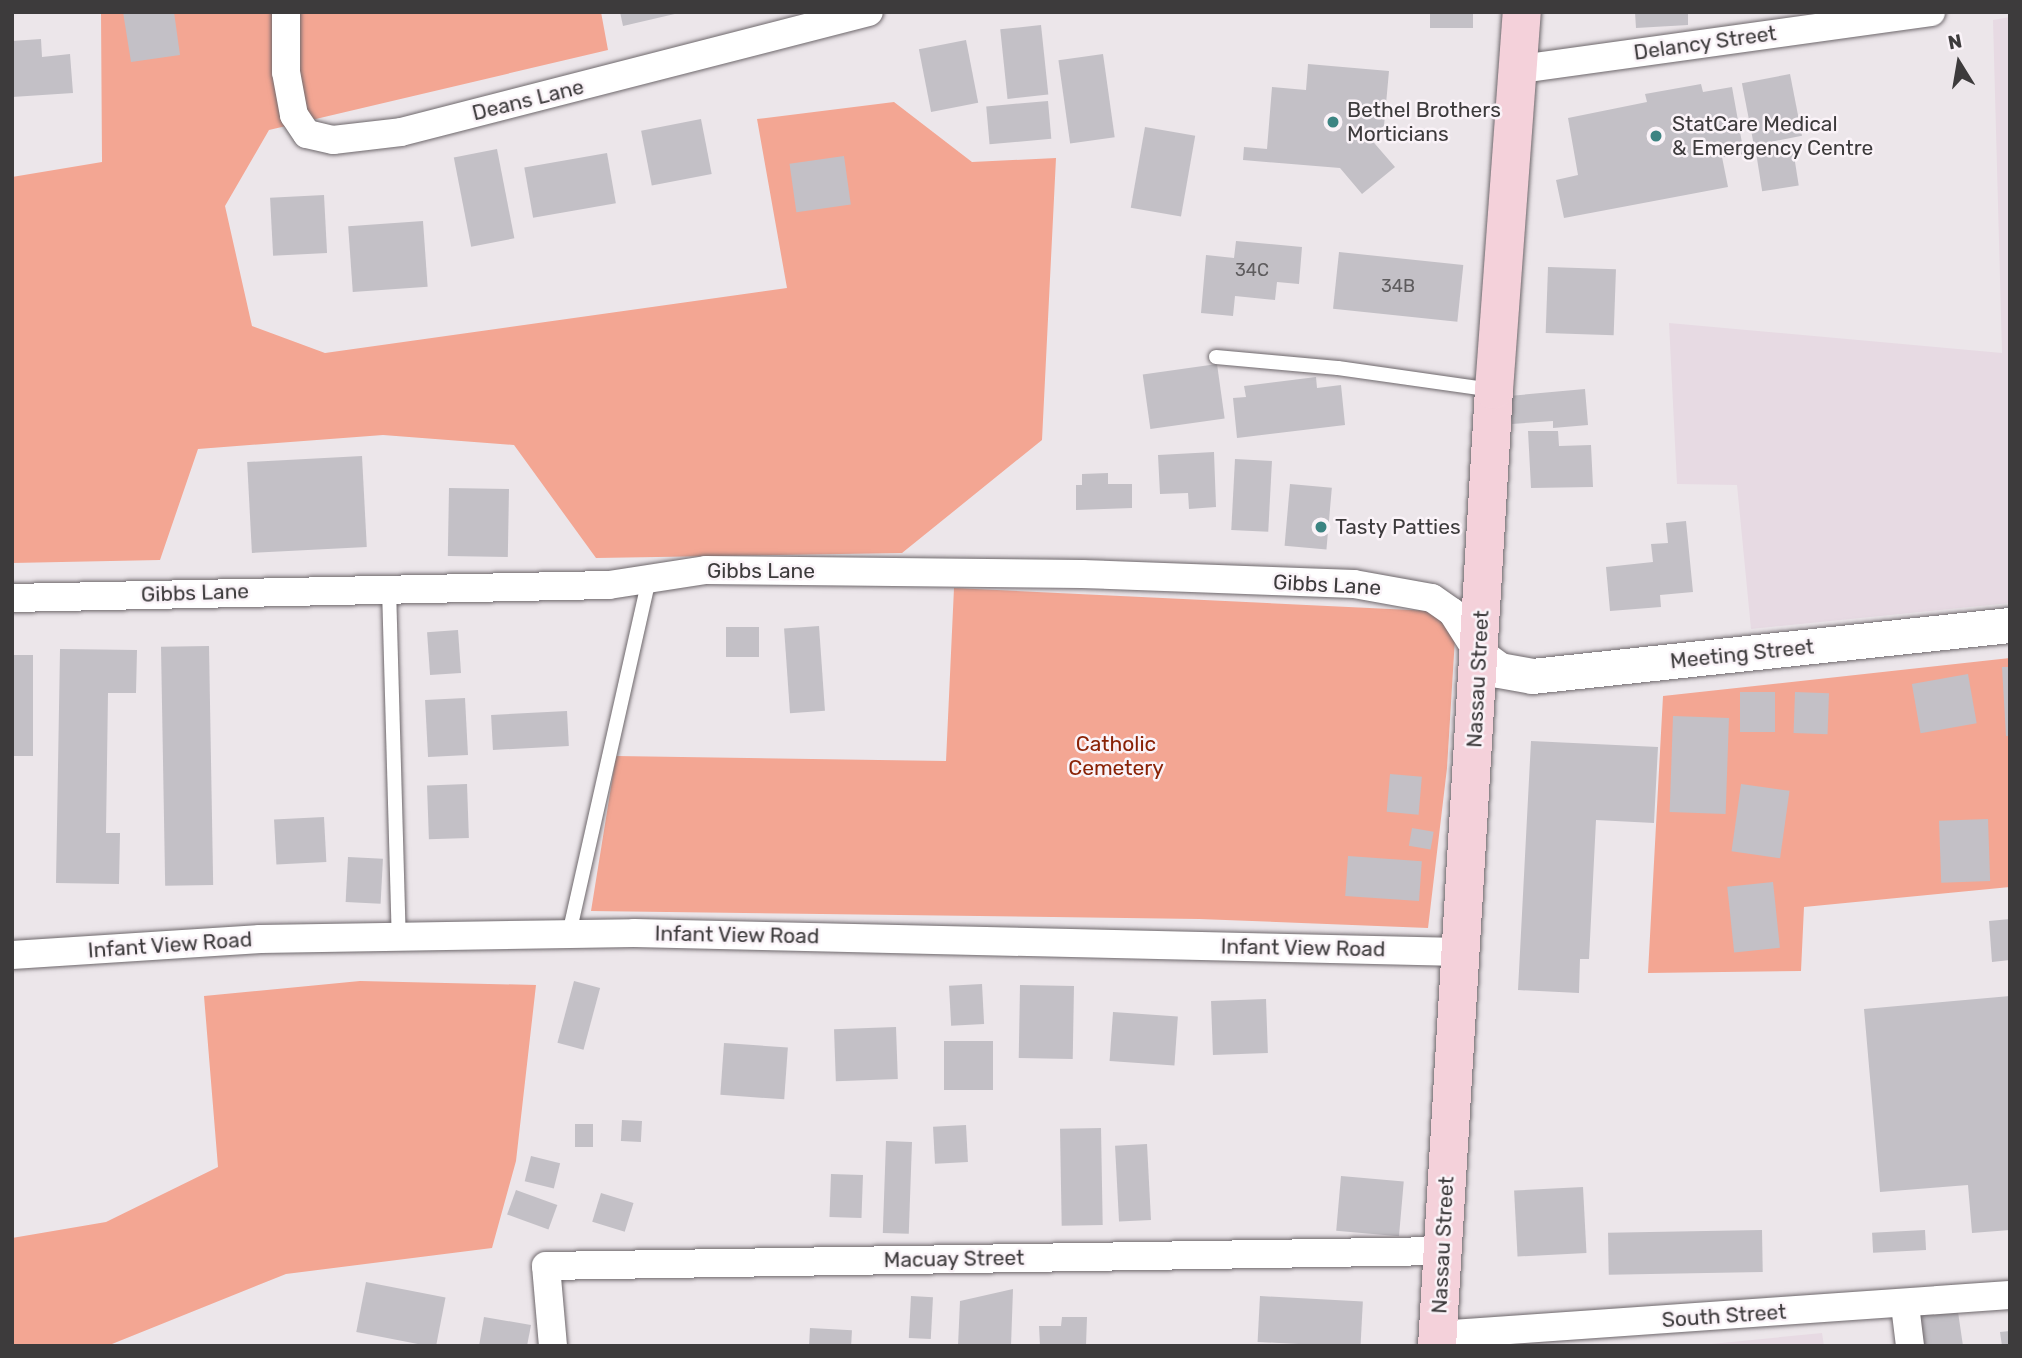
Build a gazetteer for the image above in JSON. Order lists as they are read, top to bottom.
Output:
{
  "streets": {
    "main road": ["Nassau Street"],
    "street": [
      "Delancy Street",
      "Deans Lane",
      "Gibbs Lane",
      "Meeting Street",
      "Infant View Road",
      "Macuay Street",
      "South Street"
    ]
  },
  "crossings": [
    ["Delancy Street", "Nassau Street"],
    ["Gibbs Lane", "Meeting Street"],
    ["Gibbs Lane", "Nassau Street"],
    ["Meeting Street", "Nassau Street"],
    ["Nassau Street", "Infant View Road"],
    ["Nassau Street", "Macuay Street"],
    ["Nassau Street", "South Street"]
  ],
  "parks": ["Catholic Cemetery"],
  "places": ["Bethel Brothers Morticians", "StatCare Medical & Emergency Centre", "Tasty Patties"],
  "house_numbers": ["34C", "34B"],
  "north": "top"
}
